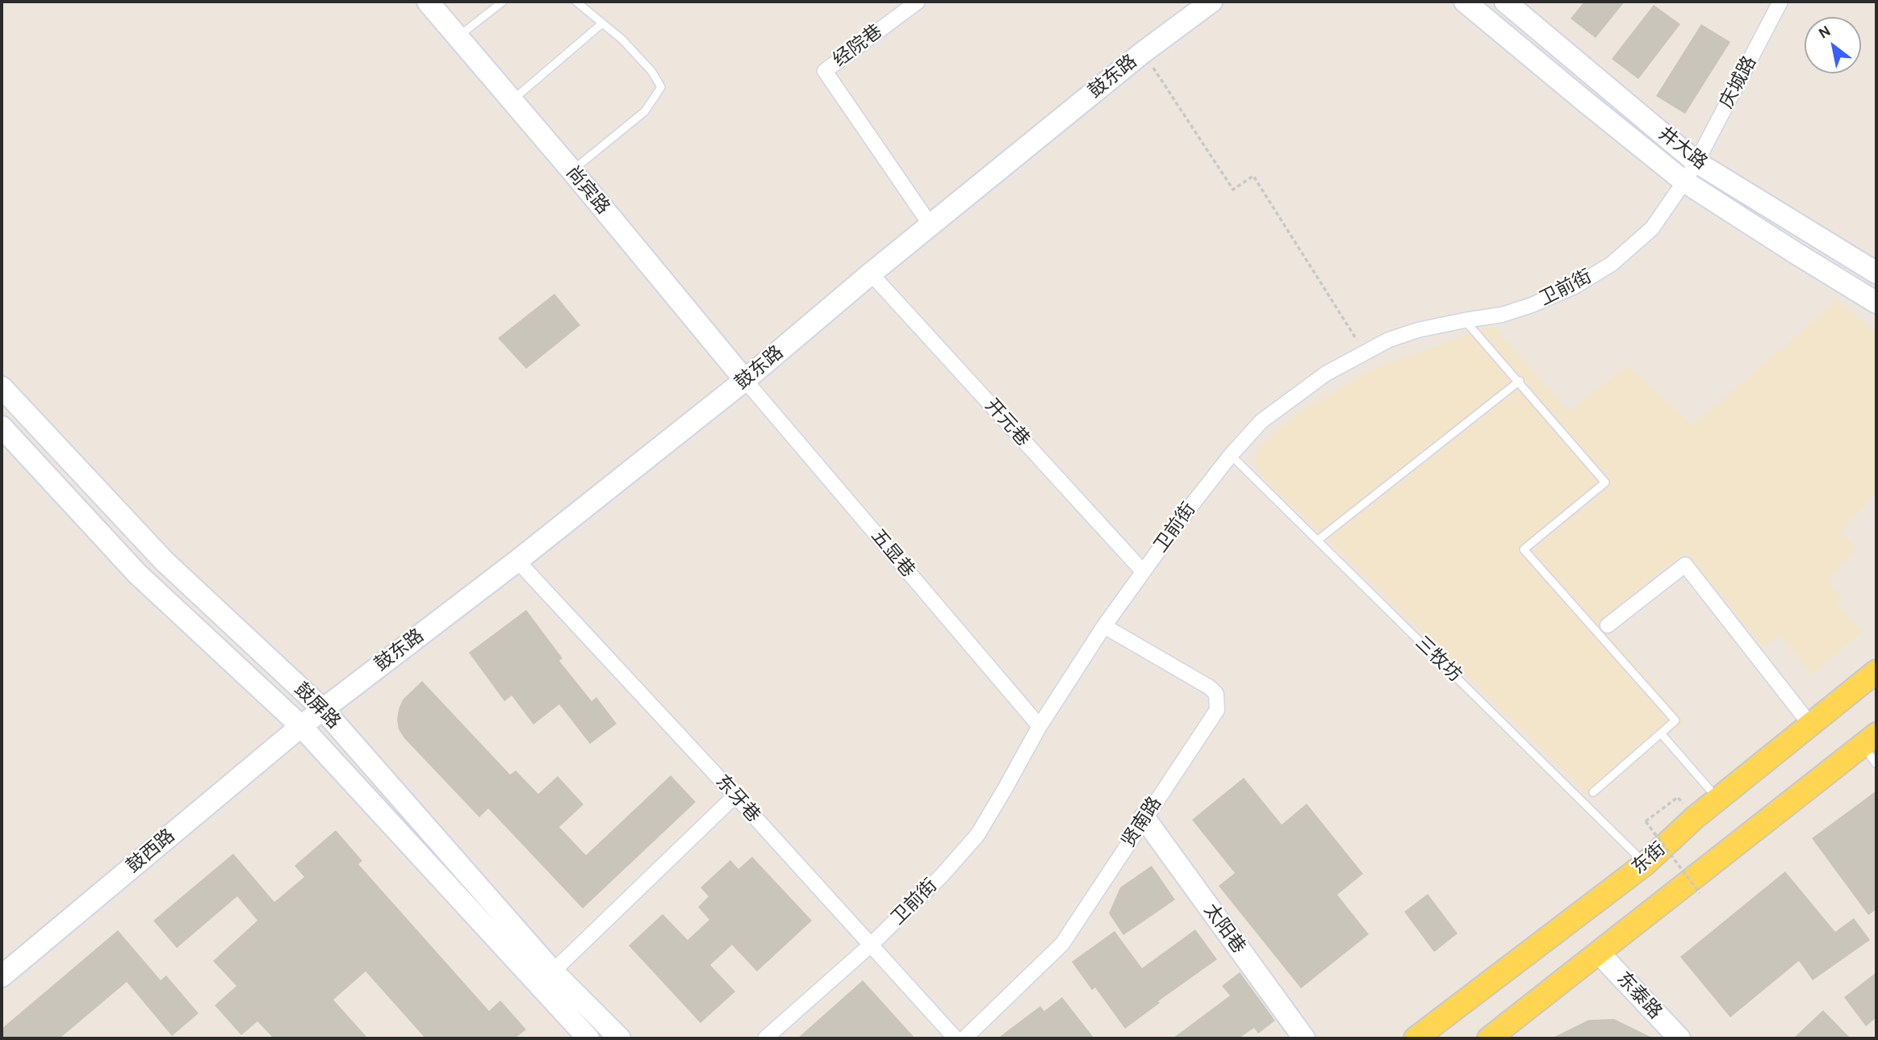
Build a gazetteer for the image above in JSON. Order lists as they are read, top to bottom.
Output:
{
  "streets": {
    "main road": ["东街"],
    "street": [
      "经院巷",
      "鼓东路",
      "庆城路",
      "井大路",
      "尚宾路",
      "卫前街",
      "开元巷",
      "五显巷",
      "鼓屏路",
      "东牙巷",
      "贤南路",
      "鼓西路",
      "太阳巷",
      "东泰路"
    ],
    "lane": ["三牧坊"]
  },
  "crossings": [
    ["经院巷", "鼓东路"],
    ["鼓东路", "尚宾路"],
    ["鼓东路", "开元巷"],
    ["鼓东路", "五显巷"],
    ["鼓东路", "鼓屏路"],
    ["鼓东路", "东牙巷"],
    ["鼓东路", "鼓西路"],
    ["庆城路", "井大路"],
    ["庆城路", "卫前街"],
    ["井大路", "卫前街"],
    ["尚宾路", "五显巷"],
    ["卫前街", "开元巷"],
    ["卫前街", "五显巷"],
    ["卫前街", "三牧坊"],
    ["卫前街", "东牙巷"],
    ["卫前街", "贤南路"],
    ["三牧坊", "东街"],
    ["鼓屏路", "鼓西路"],
    ["贤南路", "太阳巷"]
  ],
  "north": "top left"
}
